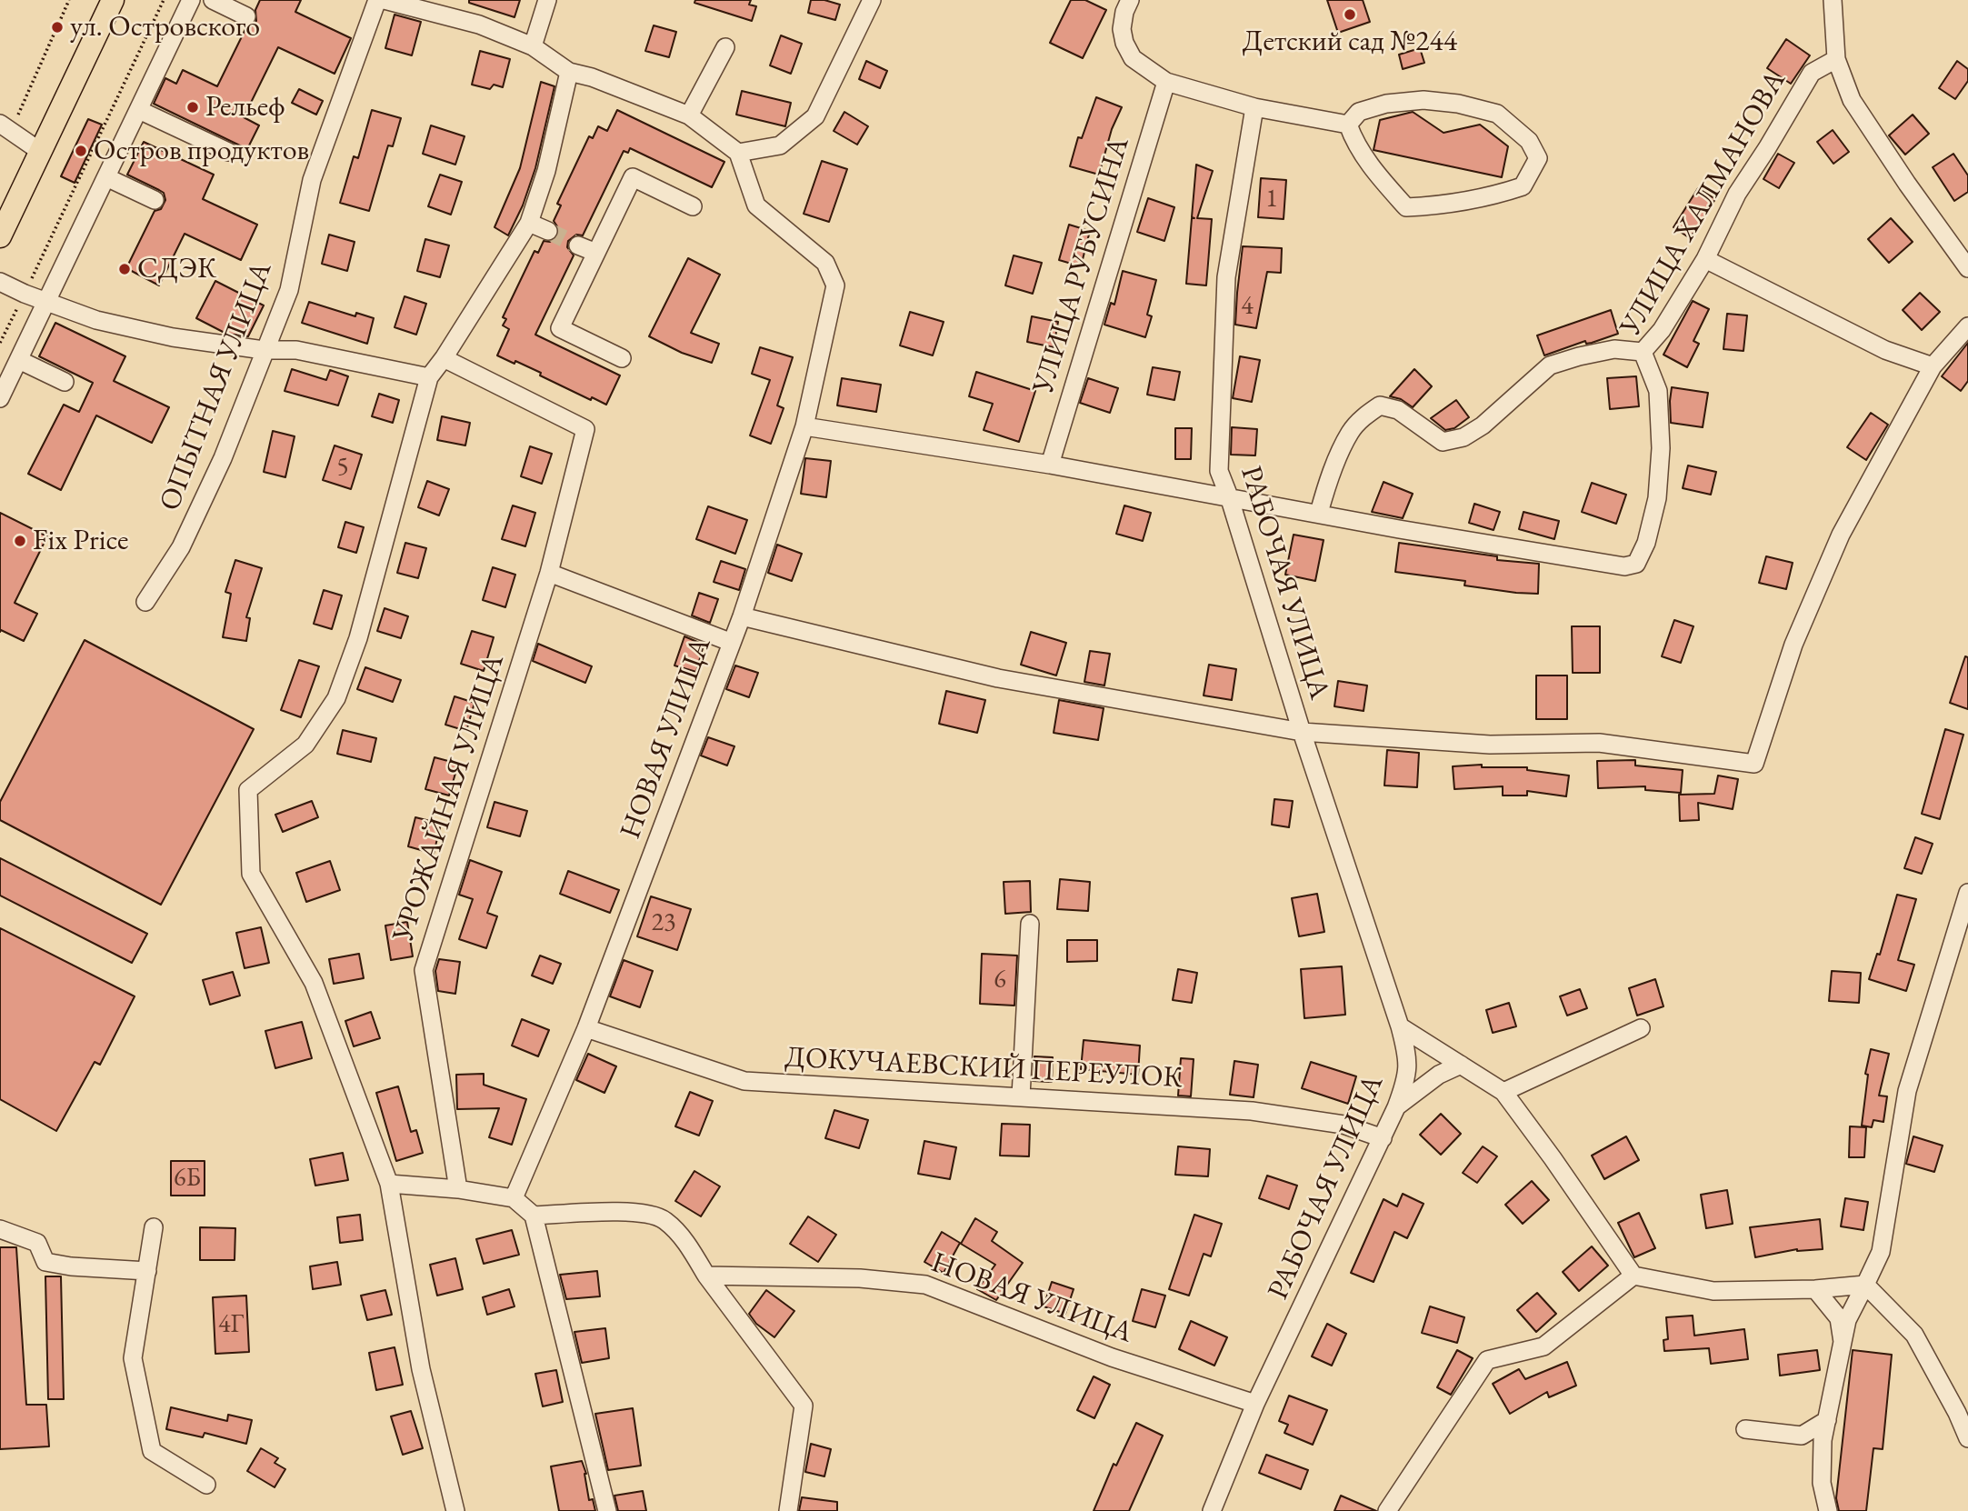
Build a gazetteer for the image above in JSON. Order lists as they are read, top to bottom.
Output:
{
  "streets": {
    "street": [
      "УЛИЦА ХАЛМАНОВА",
      "УЛИЦА РУБУСИНА",
      "ОПЫТНАЯ УЛИЦА",
      "РАБОЧАЯ УЛИЦА",
      "НОВАЯ УЛИЦА",
      "УРОЖАЙНАЯ УЛИЦА",
      "ДОКУЧАЕВСКИЙ ПЕРЕУЛОК"
    ]
  },
  "crossings": [
    ["УЛИЦА ХАЛМАНОВА", "РАБОЧАЯ УЛИЦА"],
    ["РАБОЧАЯ УЛИЦА", "НОВАЯ УЛИЦА"],
    ["РАБОЧАЯ УЛИЦА", "ДОКУЧАЕВСКИЙ ПЕРЕУЛОК"],
    ["НОВАЯ УЛИЦА", "ДОКУЧАЕВСКИЙ ПЕРЕУЛОК"]
  ],
  "places": [
    "Детский сад №244",
    "ул. Островского",
    "Рельеф",
    "Остров продуктов",
    "СДЭК",
    "Fix Price"
  ],
  "house_numbers": [
    "1",
    "4",
    "5",
    "23",
    "6",
    "6Б",
    "4Г"
  ]
}
